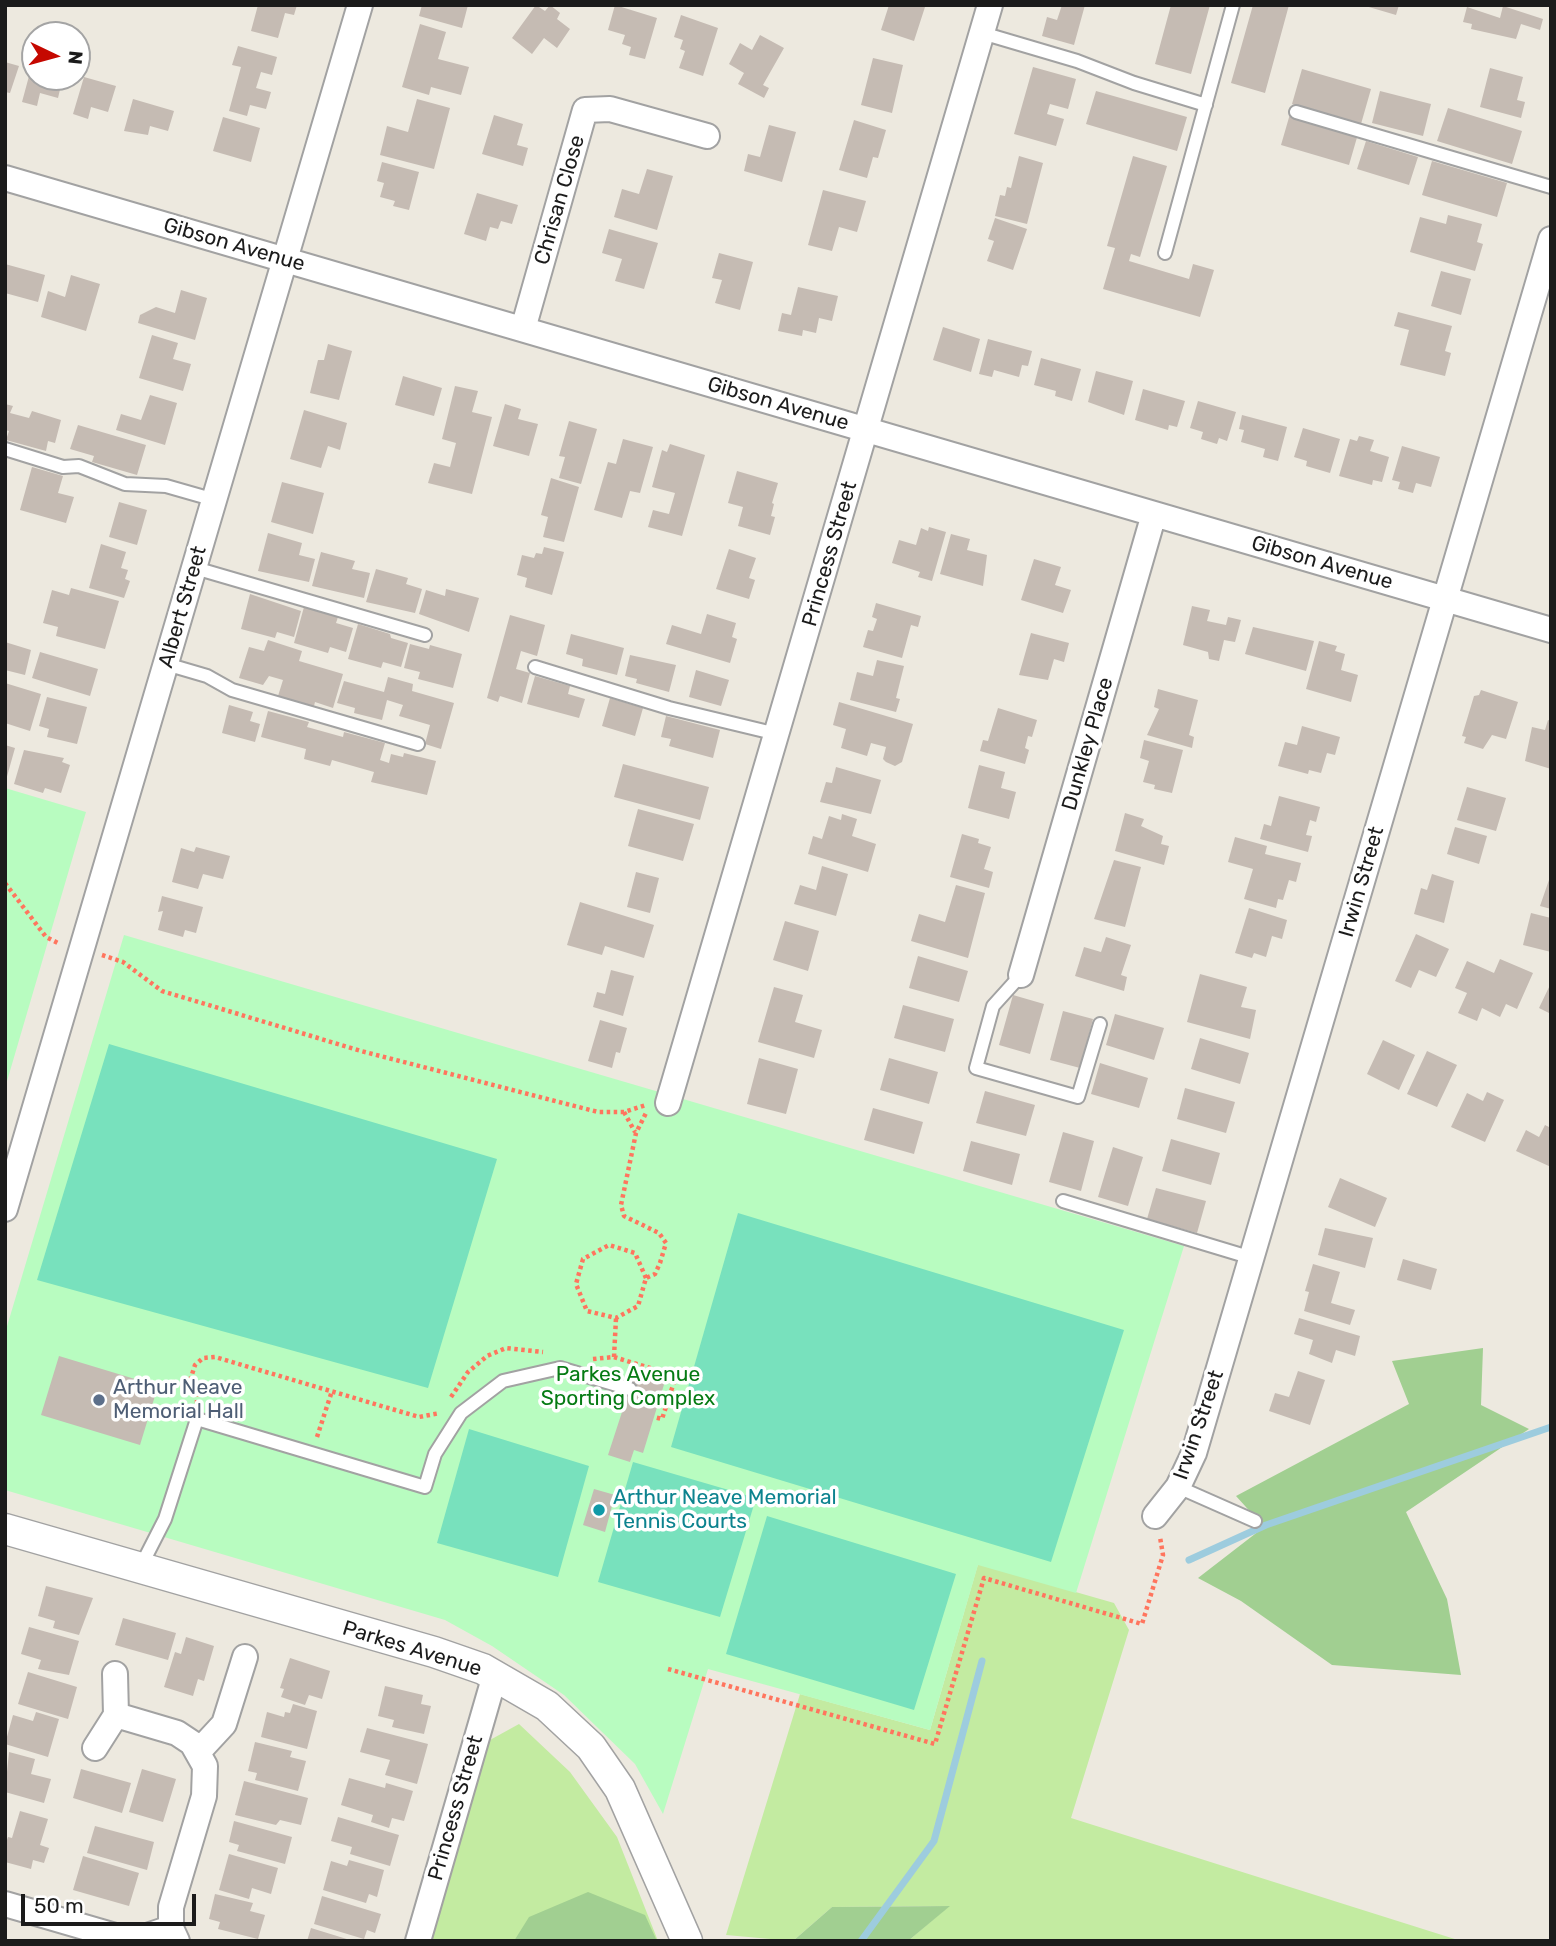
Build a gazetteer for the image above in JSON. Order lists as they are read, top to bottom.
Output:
{
  "streets": {
    "street": [
      "Chrisan Close",
      "Gibson Avenue",
      "Princess Street",
      "Albert Street",
      "Dunkley Place",
      "Irwin Street",
      "Parkes Avenue"
    ]
  },
  "crossings": [
    ["Chrisan Close", "Gibson Avenue"],
    ["Gibson Avenue", "Princess Street"],
    ["Gibson Avenue", "Albert Street"],
    ["Gibson Avenue", "Dunkley Place"],
    ["Gibson Avenue", "Irwin Street"],
    ["Princess Street", "Parkes Avenue"]
  ],
  "parks": ["Parkes Avenue Sporting Complex"],
  "places": ["Arthur Neave Memorial Hall", "Arthur Neave Memorial Tennis Courts"],
  "scale_bar": "50 m",
  "north": "right"
}
